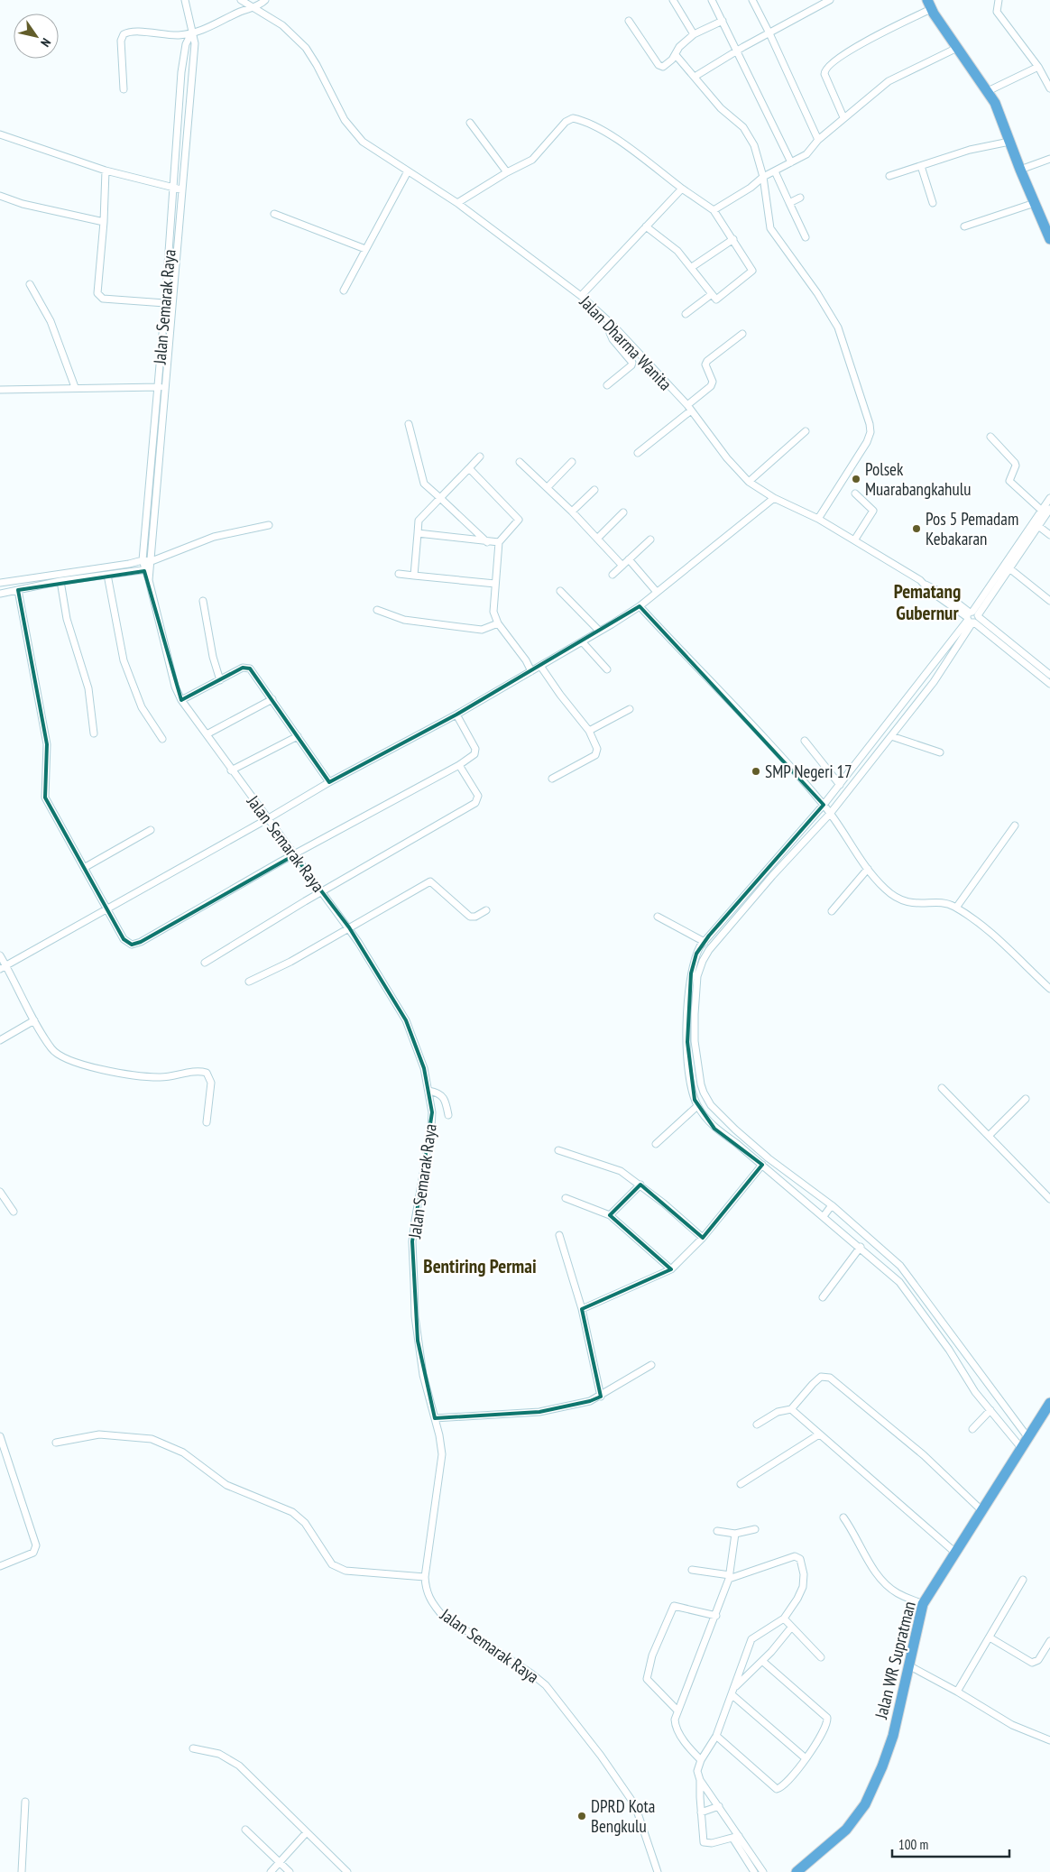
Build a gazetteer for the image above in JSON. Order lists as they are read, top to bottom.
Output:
{
  "streets": {
    "highway": ["Jalan WR Supratman"],
    "street": ["Jalan Semarak Raya", "Jalan Dharma Wanita"]
  },
  "districts": ["Pematang Gubernur", "Bentiring Permai"],
  "places": [
    "Polsek Muarabangkahulu",
    "Pos 5 Pemadam Kebakaran",
    "SMP Negeri 17",
    "DPRD Kota Bengkulu"
  ],
  "scale_bar": "100 m",
  "north": "bottom right"
}
